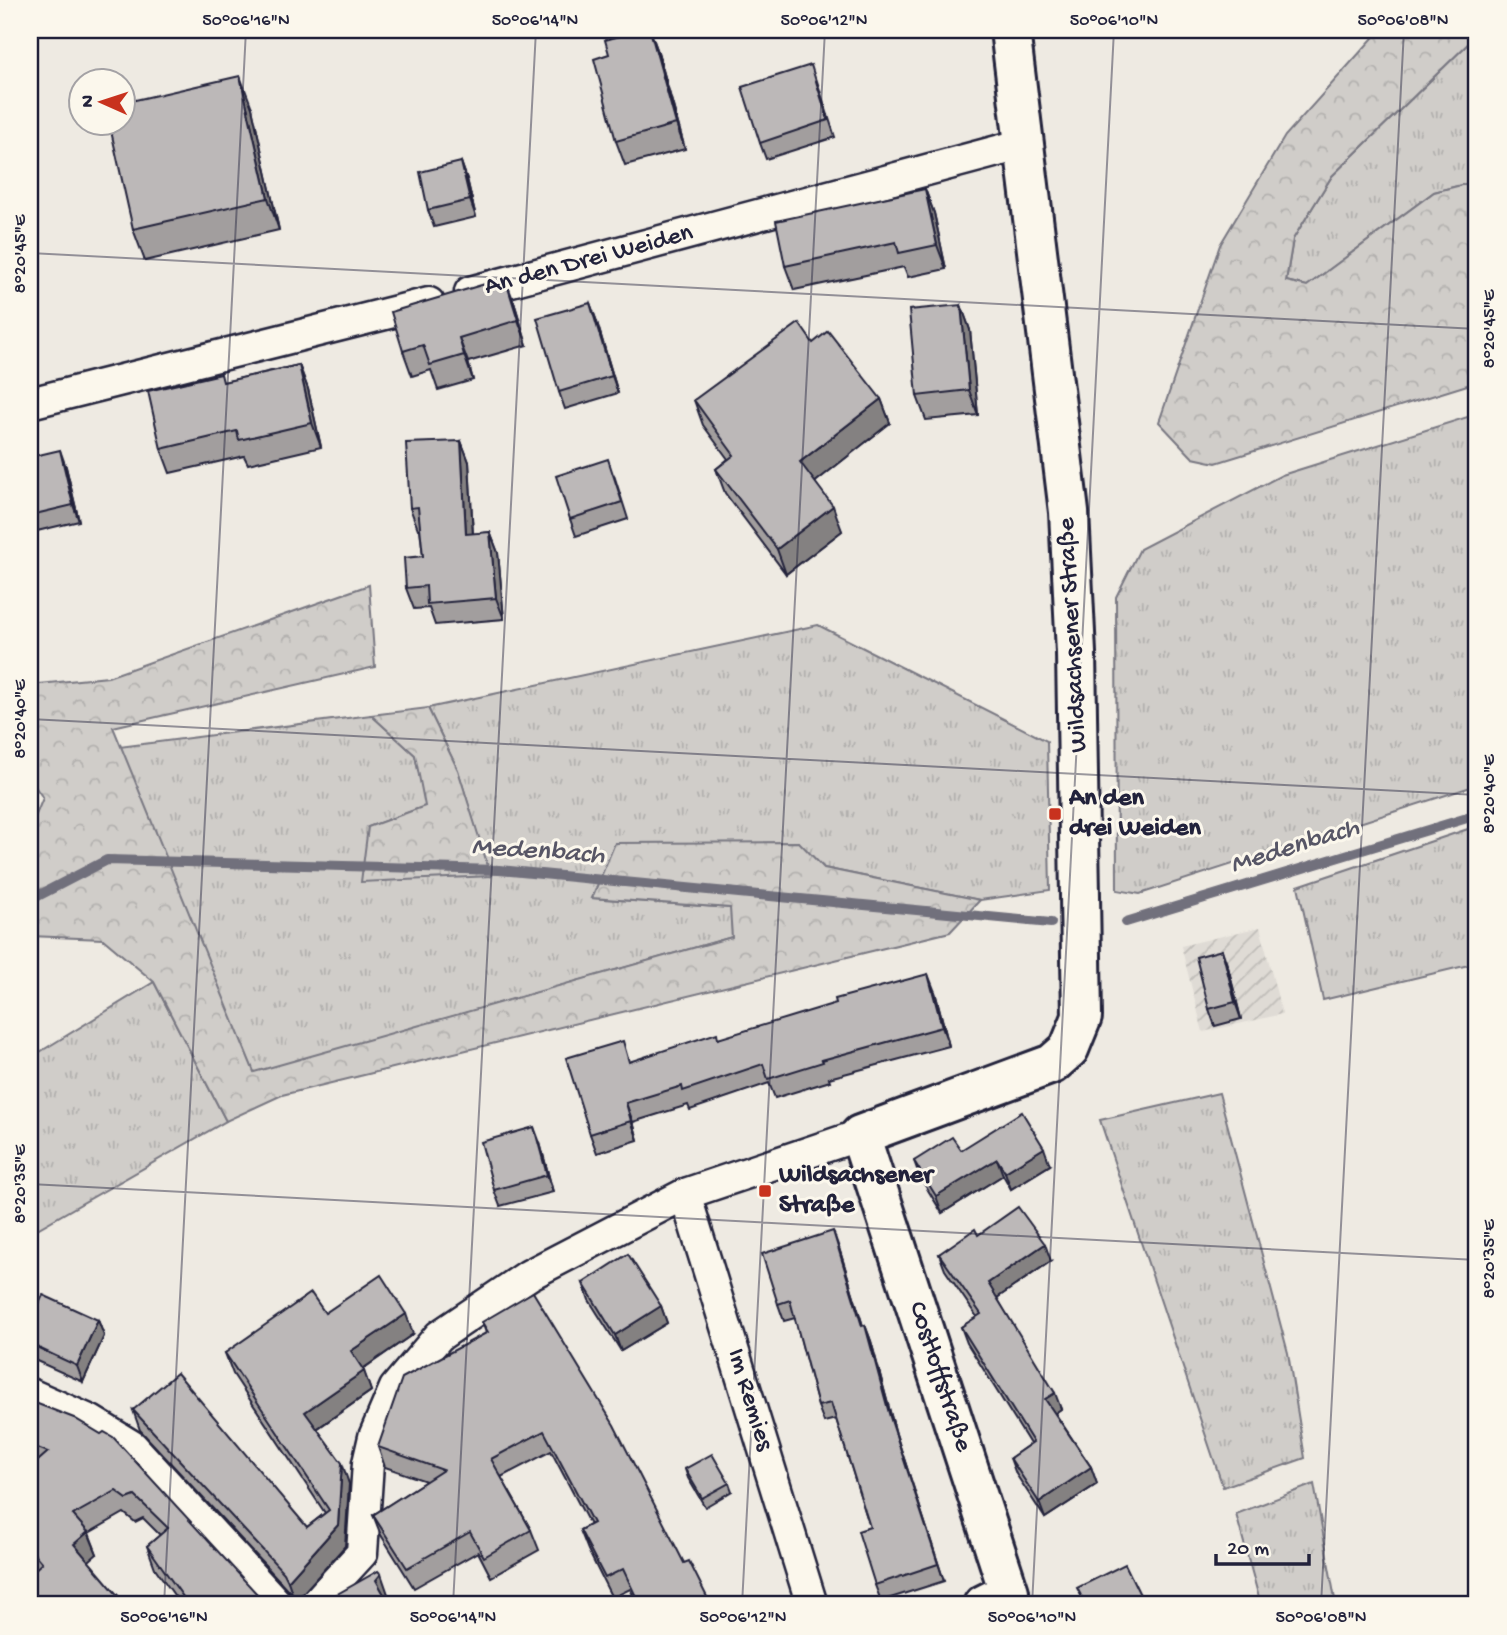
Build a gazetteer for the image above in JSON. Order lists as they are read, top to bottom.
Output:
{
  "streets": {
    "main road": ["Wildsachsener Straße", "Costloffstraße"],
    "street": ["An den Drei Weiden", "Im Remies"]
  },
  "crossings": [
    ["An den Drei Weiden", "Wildsachsener Straße"],
    ["Wildsachsener Straße", "Costloffstraße"],
    ["Wildsachsener Straße", "Im Remies"]
  ],
  "water": ["Medenbach"],
  "places": {
    "transit": ["An den drei Weiden", "Wildsachsener Straße"]
  },
  "scale_bar": "20 m",
  "north": "left",
  "coordinates": [
    "50°06'16\"N",
    "50°06'14\"N",
    "50°06'12\"N",
    "50°06'10\"N",
    "50°06'08\"N",
    "8°20'45\"E",
    "8°20'40\"E",
    "8°20'35\"E"
  ]
}
